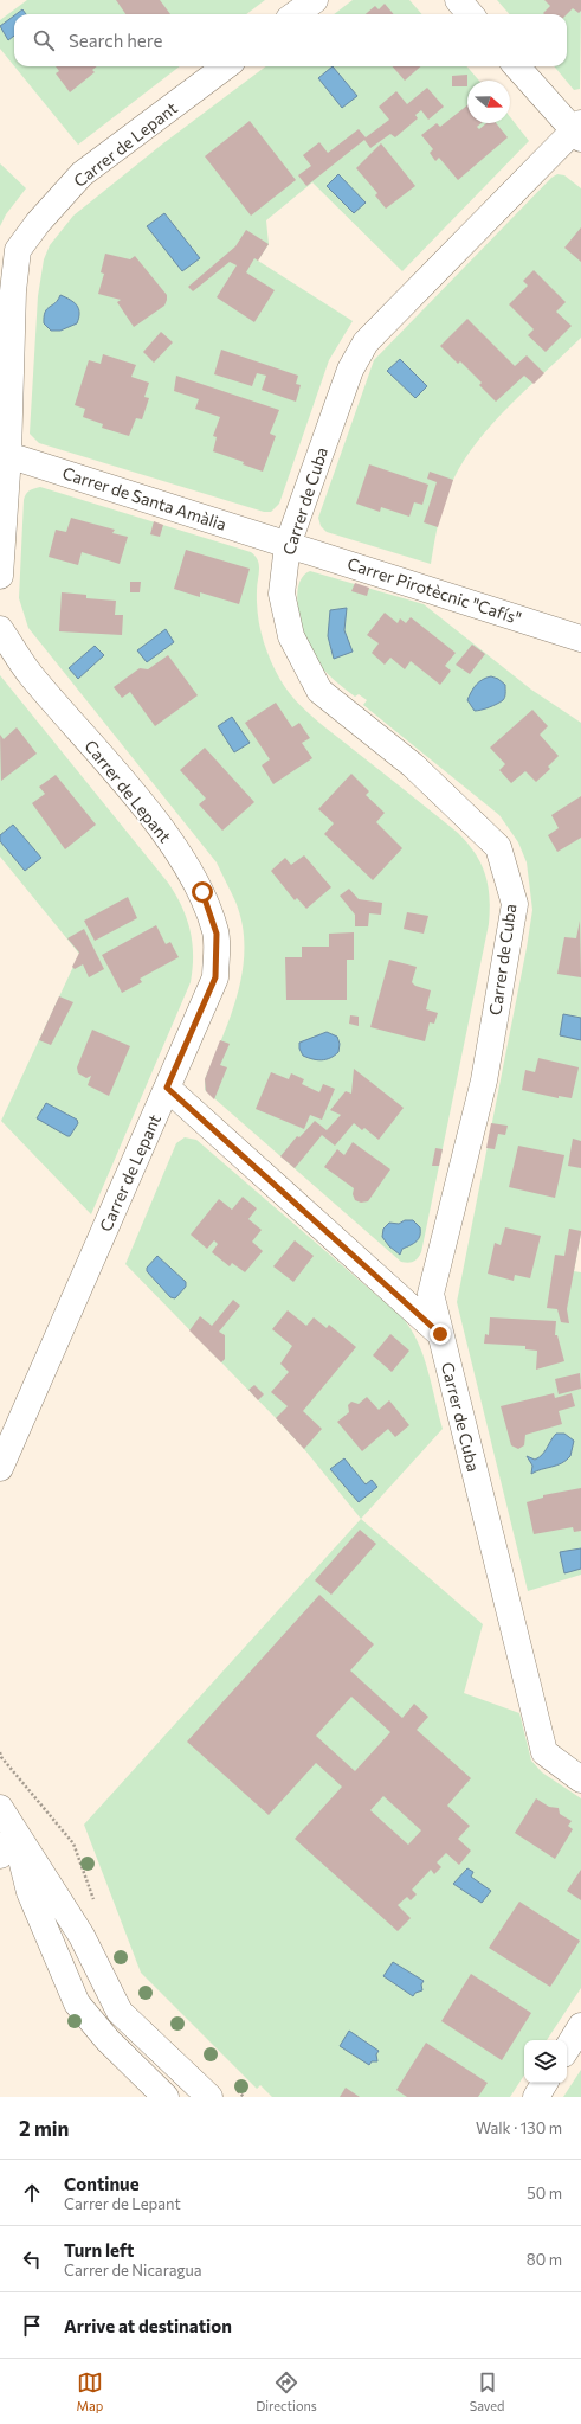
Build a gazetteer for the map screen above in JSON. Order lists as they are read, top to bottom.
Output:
{
  "streets": {
    "street": [
      "Carrer de Lepant",
      "Carrer de Santa Amàlia",
      "Carrer de Cuba",
      "Carrer Pirotècnic \"Cafís\""
    ]
  },
  "crossings": [
    ["Carrer de Lepant", "Carrer de Santa Amàlia"],
    ["Carrer de Santa Amàlia", "Carrer de Cuba"],
    ["Carrer de Santa Amàlia", "Carrer Pirotècnic \"Cafís\""],
    ["Carrer de Cuba", "Carrer Pirotècnic \"Cafís\""]
  ],
  "north": "right",
  "page": {
    "search": "Search here",
    "heading": ["2 min", "Walk · 130 m"],
    "list": [
      ["Continue", "Carrer de Lepant", "50 m"],
      ["Turn left", "Carrer de Nicaragua", "80 m"],
      "Arrive at destination"
    ],
    "nav": ["Map", "Directions", "Saved"]
  }
}
